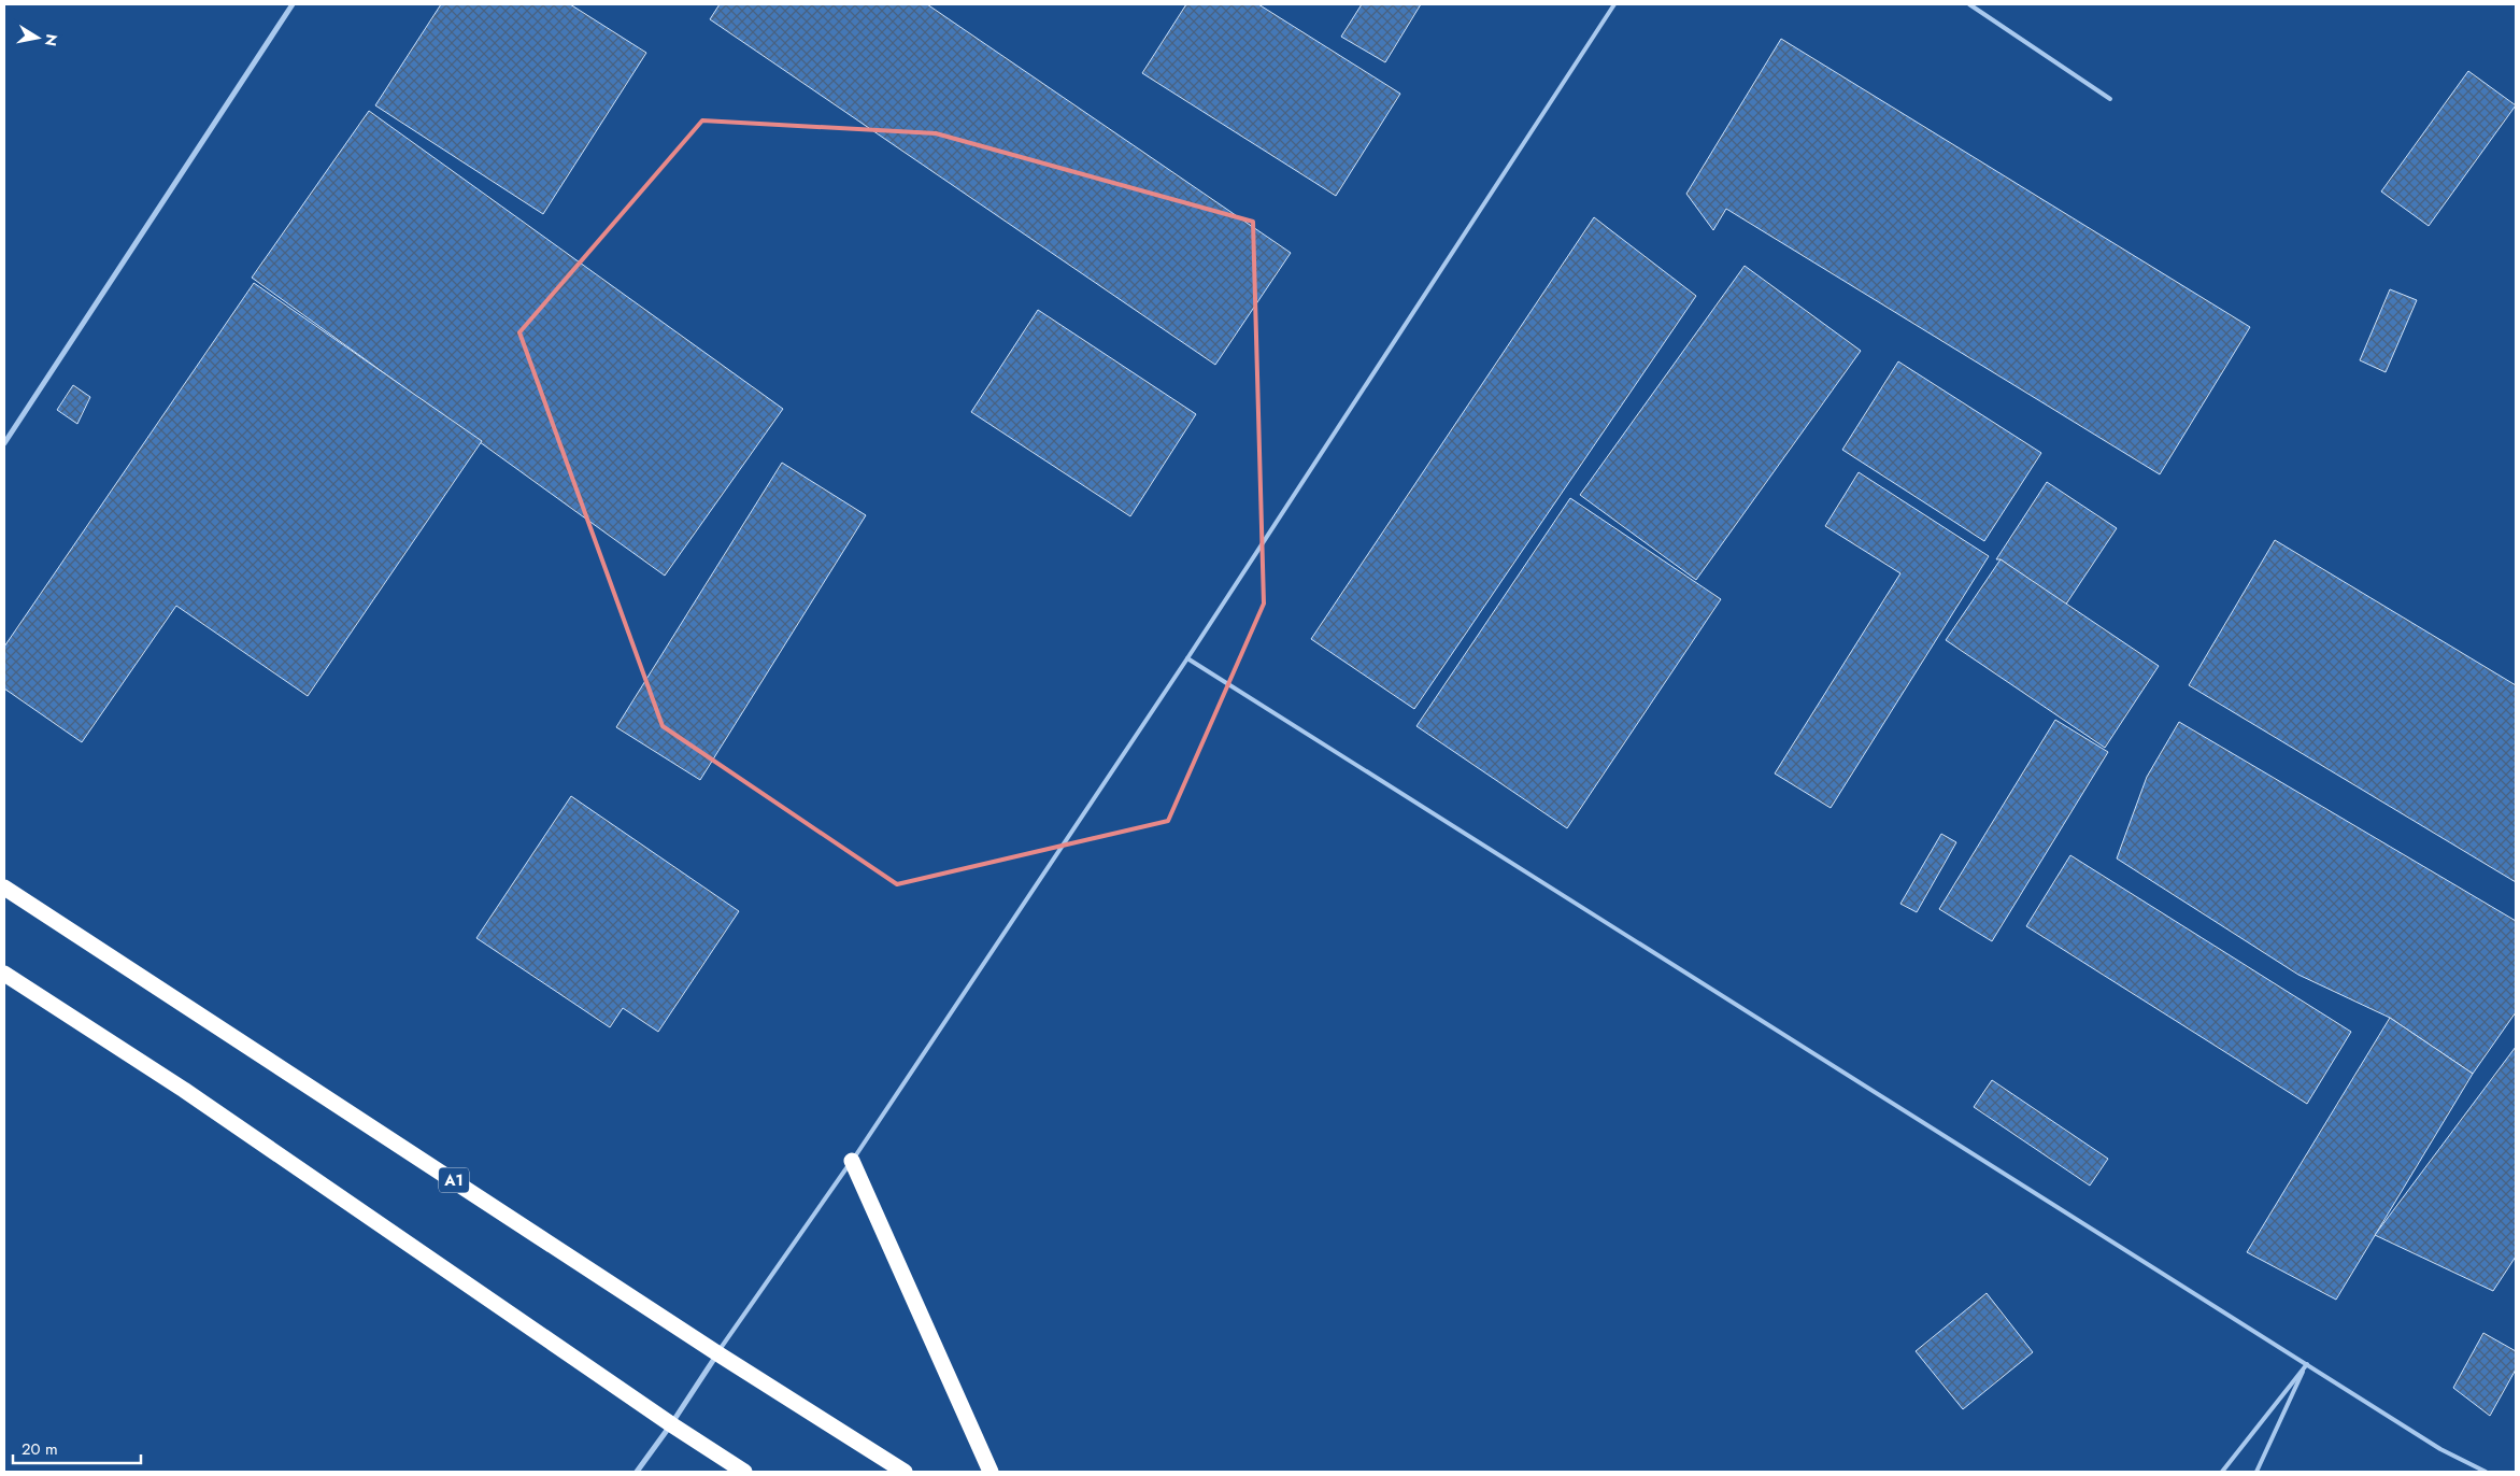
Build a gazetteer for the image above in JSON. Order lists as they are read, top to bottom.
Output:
{
  "streets": {
    "highway": ["A1"]
  },
  "scale_bar": "20 m",
  "north": "right"
}
